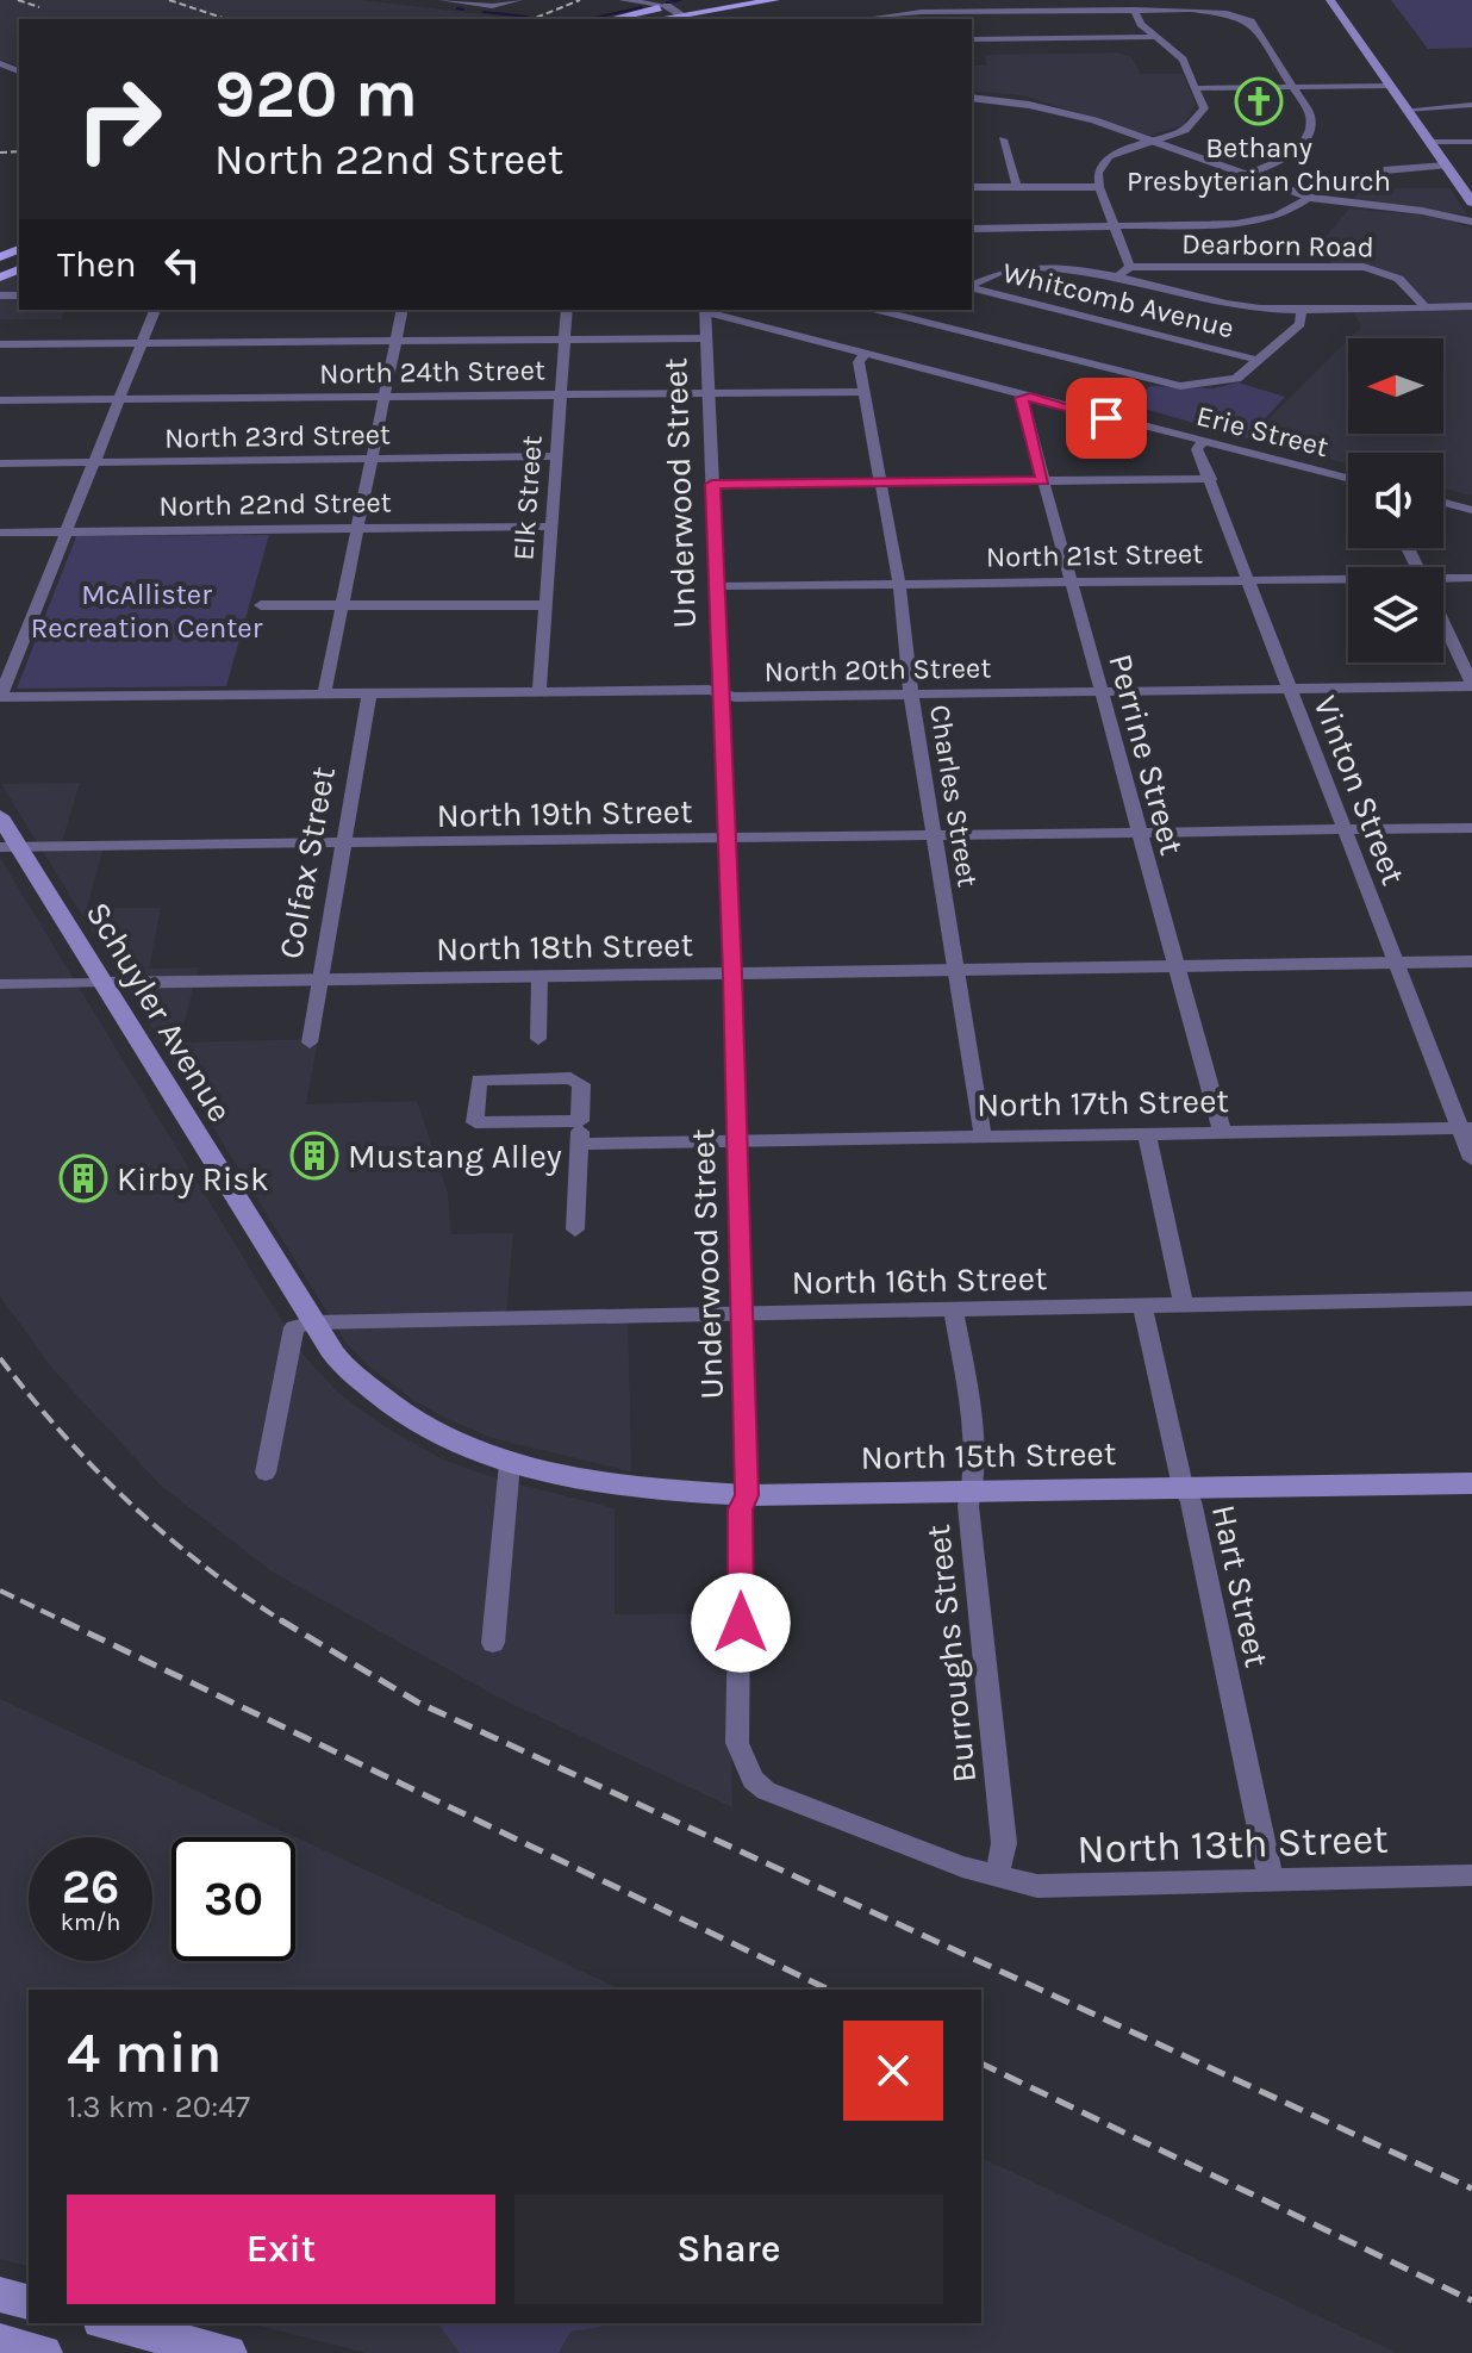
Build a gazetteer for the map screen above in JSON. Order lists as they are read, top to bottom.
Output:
{
  "streets": {
    "main road": ["Schuyler Avenue", "North 15th Street"],
    "street": [
      "Dearborn Road",
      "Whitcomb Avenue",
      "North 24th Street",
      "Erie Street",
      "North 23rd Street",
      "Underwood Street",
      "Elk Street",
      "North 22nd Street",
      "North 21st Street",
      "North 20th Street",
      "Perrine Street",
      "Vinton Street",
      "Charles Street",
      "North 19th Street",
      "Colfax Street",
      "North 18th Street",
      "North 17th Street",
      "North 16th Street",
      "Hart Street",
      "Burroughs Street",
      "North 13th Street"
    ]
  },
  "crossings": [
    ["North 24th Street", "Underwood Street"],
    ["North 24th Street", "Elk Street"],
    ["North 24th Street", "Charles Street"],
    ["Erie Street", "Underwood Street"],
    ["Erie Street", "Perrine Street"],
    ["Erie Street", "Vinton Street"],
    ["Erie Street", "Charles Street"],
    ["North 23rd Street", "Elk Street"],
    ["Underwood Street", "North 21st Street"],
    ["Underwood Street", "North 20th Street"],
    ["Underwood Street", "North 19th Street"],
    ["Underwood Street", "North 18th Street"],
    ["Underwood Street", "North 17th Street"],
    ["Underwood Street", "North 16th Street"],
    ["Underwood Street", "North 15th Street"],
    ["Underwood Street", "Burroughs Street"],
    ["Underwood Street", "North 13th Street"],
    ["Elk Street", "North 22nd Street"],
    ["Elk Street", "North 20th Street"],
    ["North 21st Street", "Perrine Street"],
    ["North 21st Street", "Vinton Street"],
    ["North 21st Street", "Charles Street"],
    ["North 20th Street", "Perrine Street"],
    ["North 20th Street", "Vinton Street"],
    ["North 20th Street", "Charles Street"],
    ["North 20th Street", "Colfax Street"],
    ["Perrine Street", "North 19th Street"],
    ["Perrine Street", "North 18th Street"],
    ["Perrine Street", "North 17th Street"],
    ["Vinton Street", "North 19th Street"],
    ["Vinton Street", "North 18th Street"],
    ["Vinton Street", "North 17th Street"],
    ["Charles Street", "North 19th Street"],
    ["Charles Street", "North 18th Street"],
    ["Charles Street", "North 17th Street"],
    ["North 19th Street", "Colfax Street"],
    ["North 19th Street", "Schuyler Avenue"],
    ["Colfax Street", "North 18th Street"],
    ["North 18th Street", "Schuyler Avenue"],
    ["Schuyler Avenue", "North 16th Street"],
    ["Schuyler Avenue", "North 15th Street"],
    ["North 16th Street", "Hart Street"],
    ["North 16th Street", "Burroughs Street"],
    ["North 15th Street", "Hart Street"],
    ["North 15th Street", "Burroughs Street"],
    ["Hart Street", "North 13th Street"],
    ["Burroughs Street", "North 13th Street"]
  ],
  "parks": ["McAllister Recreation Center"],
  "places": {
    "church": ["Bethany Presbyterian Church"],
    "building": ["Mustang Alley", "Kirby Risk"]
  },
  "north": "left",
  "page": {
    "turn": ["920 m", "North 22nd Street"],
    "then": "Then",
    "speed": "26 km/h",
    "limit": "30",
    "heading": ["4 min", "1.3 km · 20:47"],
    "buttons": ["Exit", "Share"]
  }
}
